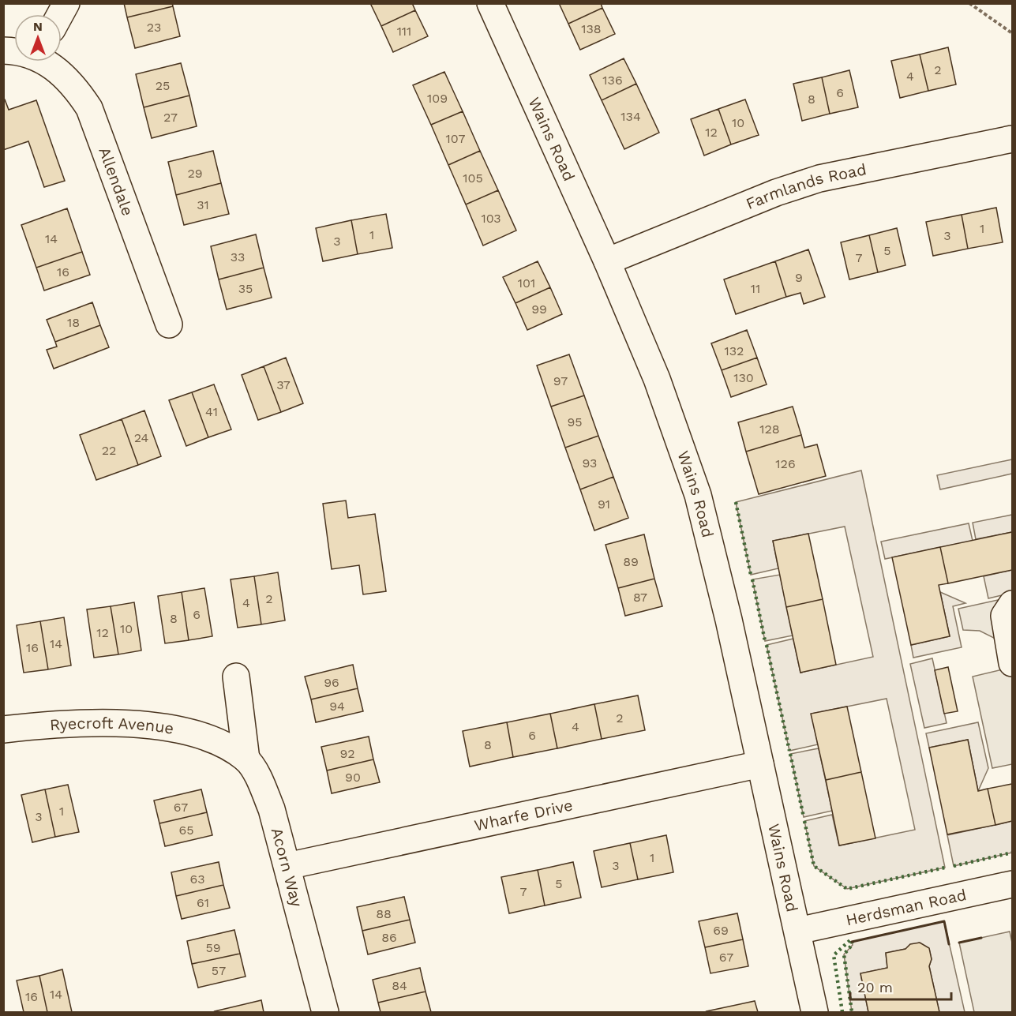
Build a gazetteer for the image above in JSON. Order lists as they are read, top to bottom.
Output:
{
  "streets": {
    "street": [
      "Wains Road",
      "Allendale",
      "Farmlands Road",
      "Ryecroft Avenue",
      "Wharfe Drive",
      "Acorn Way",
      "Herdsman Road"
    ]
  },
  "crossings": [
    ["Wains Road", "Farmlands Road"],
    ["Wains Road", "Wharfe Drive"],
    ["Wains Road", "Herdsman Road"],
    ["Ryecroft Avenue", "Acorn Way"],
    ["Wharfe Drive", "Acorn Way"]
  ],
  "house_numbers": [
    "23",
    "138",
    "111",
    "2",
    "4",
    "136",
    "25",
    "6",
    "109",
    "8",
    "134",
    "27",
    "10",
    "12",
    "107",
    "29",
    "105",
    "31",
    "103",
    "1",
    "1",
    "3",
    "14",
    "3",
    "5",
    "33",
    "7",
    "16",
    "9",
    "101",
    "35",
    "11",
    "99",
    "18",
    "132",
    "130",
    "97",
    "37",
    "41",
    "95",
    "128",
    "24",
    "22",
    "93",
    "126",
    "91",
    "89",
    "87",
    "2",
    "4",
    "6",
    "8",
    "10",
    "12",
    "14",
    "16",
    "96",
    "94",
    "2",
    "4",
    "6",
    "8",
    "92",
    "90",
    "67",
    "1",
    "3",
    "65",
    "1",
    "3",
    "63",
    "5",
    "7",
    "61",
    "88",
    "69",
    "86",
    "59",
    "67",
    "57",
    "84",
    "14",
    "16"
  ],
  "scale_bar": "20 m",
  "north": "top"
}
